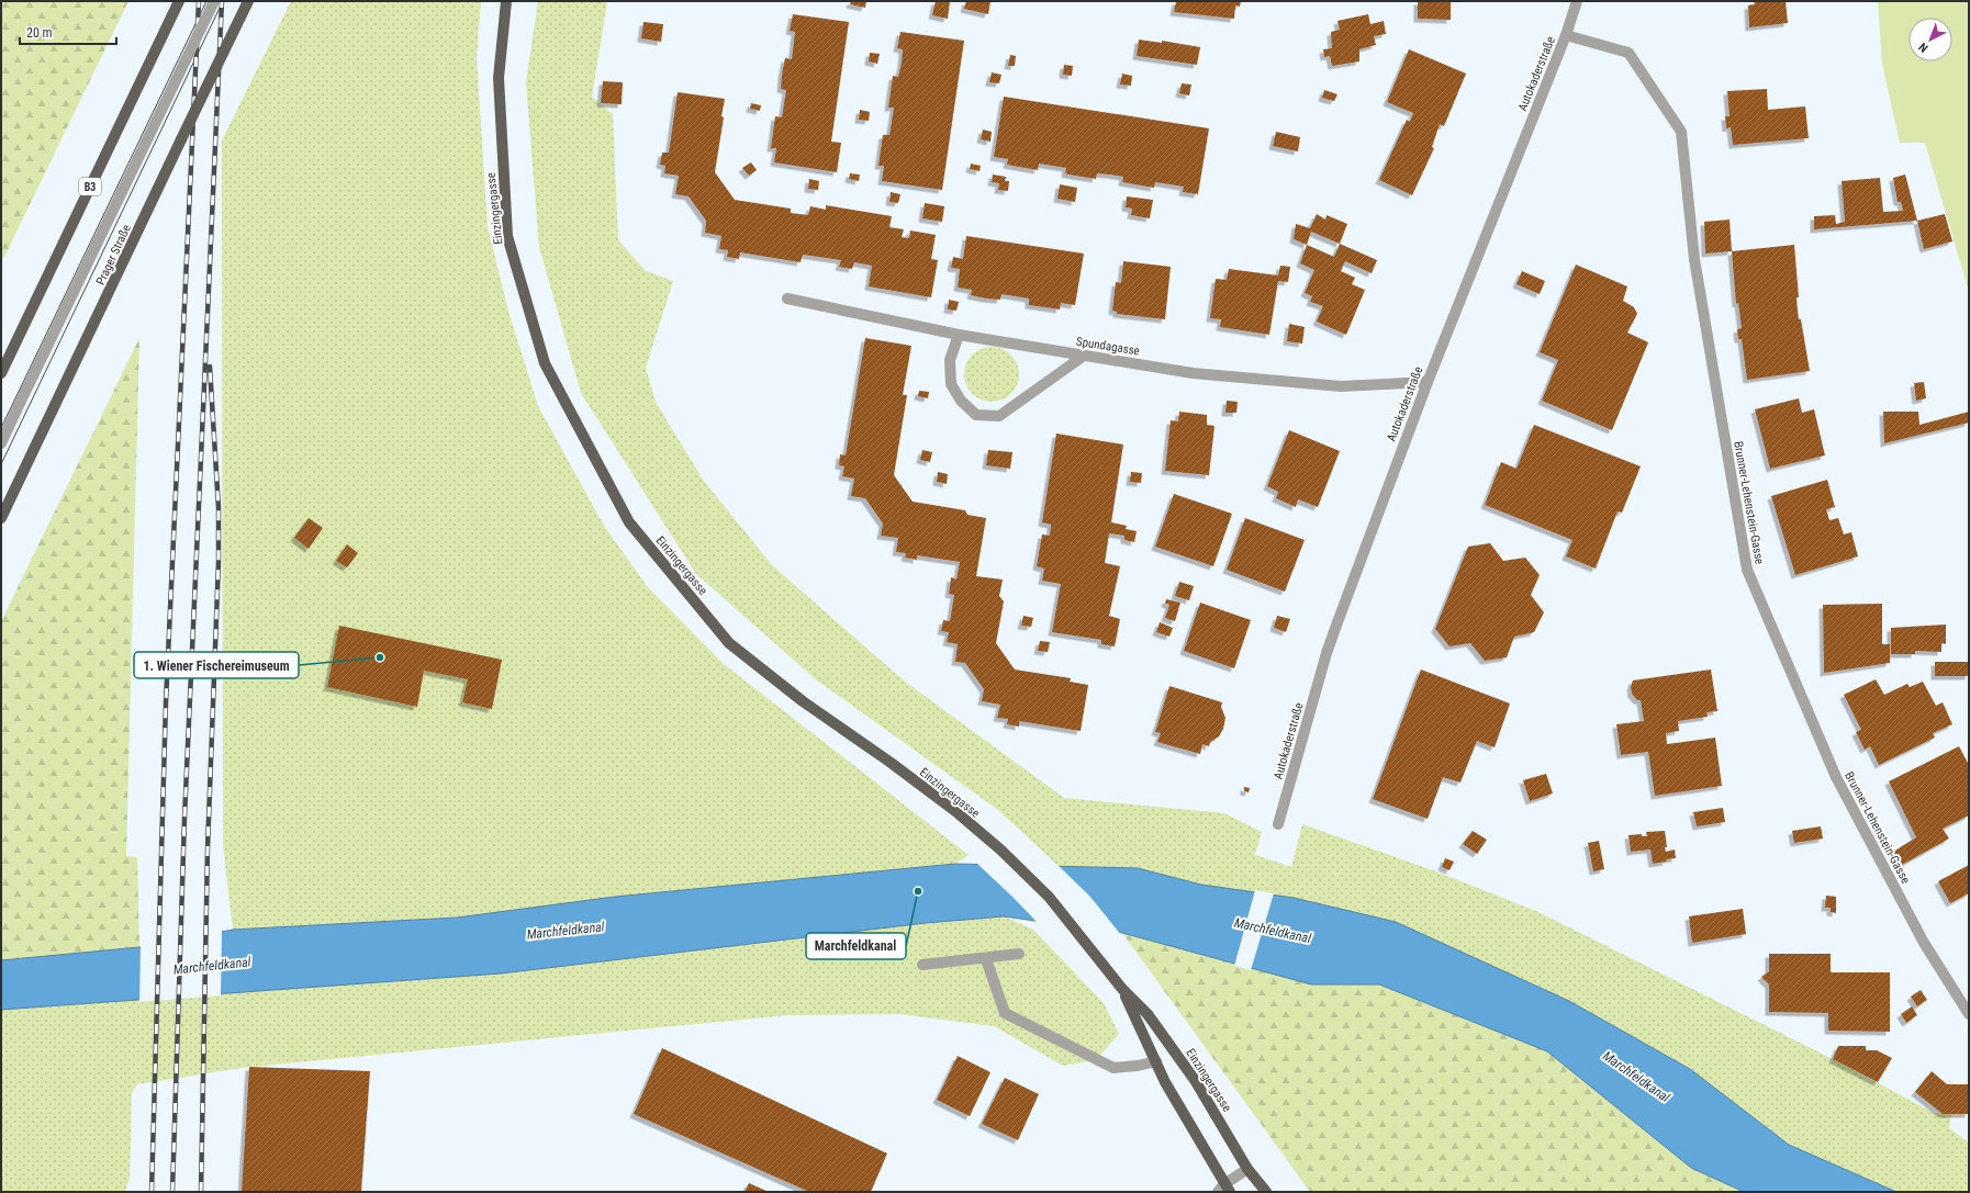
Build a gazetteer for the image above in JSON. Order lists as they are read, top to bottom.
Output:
{
  "streets": {
    "main road": ["B3", "Einzingergasse", "Prager Straße"],
    "street": ["Autokaderstraße", "Spundagasse", "Brunner-Lehenstein-Gasse"]
  },
  "crossings": [
    ["Autokaderstraße", "Spundagasse"],
    ["Autokaderstraße", "Brunner-Lehenstein-Gasse"]
  ],
  "water": ["Marchfeldkanal"],
  "places": ["1. Wiener Fischereimuseum", "Marchfeldkanal"],
  "scale_bar": "20 m",
  "north": "bottom left"
}
